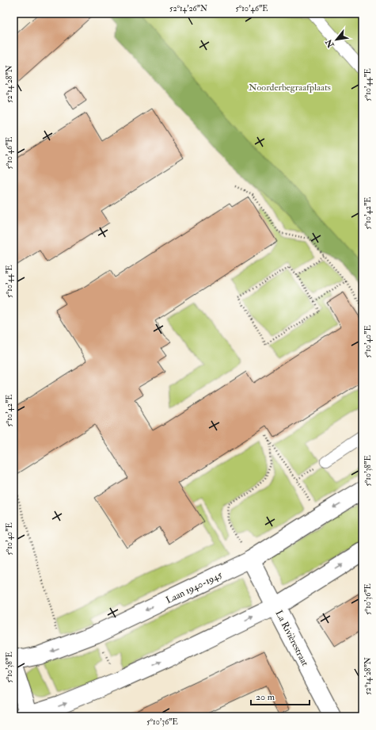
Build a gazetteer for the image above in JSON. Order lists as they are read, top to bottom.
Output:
{
  "streets": {
    "street": ["Laan 1940-1945", "La Rivièrestraat"]
  },
  "crossings": [
    ["Laan 1940-1945", "La Rivièrestraat"]
  ],
  "parks": ["Noorderbegraafplaats"],
  "scale_bar": "20 m",
  "north": "bottom left",
  "coordinates": [
    "52°14'26\"N",
    "5°10'46\"E",
    "52°14'28\"N",
    "5°10'44\"E",
    "5°10'42\"E",
    "5°10'40\"E",
    "5°10'38\"E",
    "5°10'36\"E"
  ]
}
